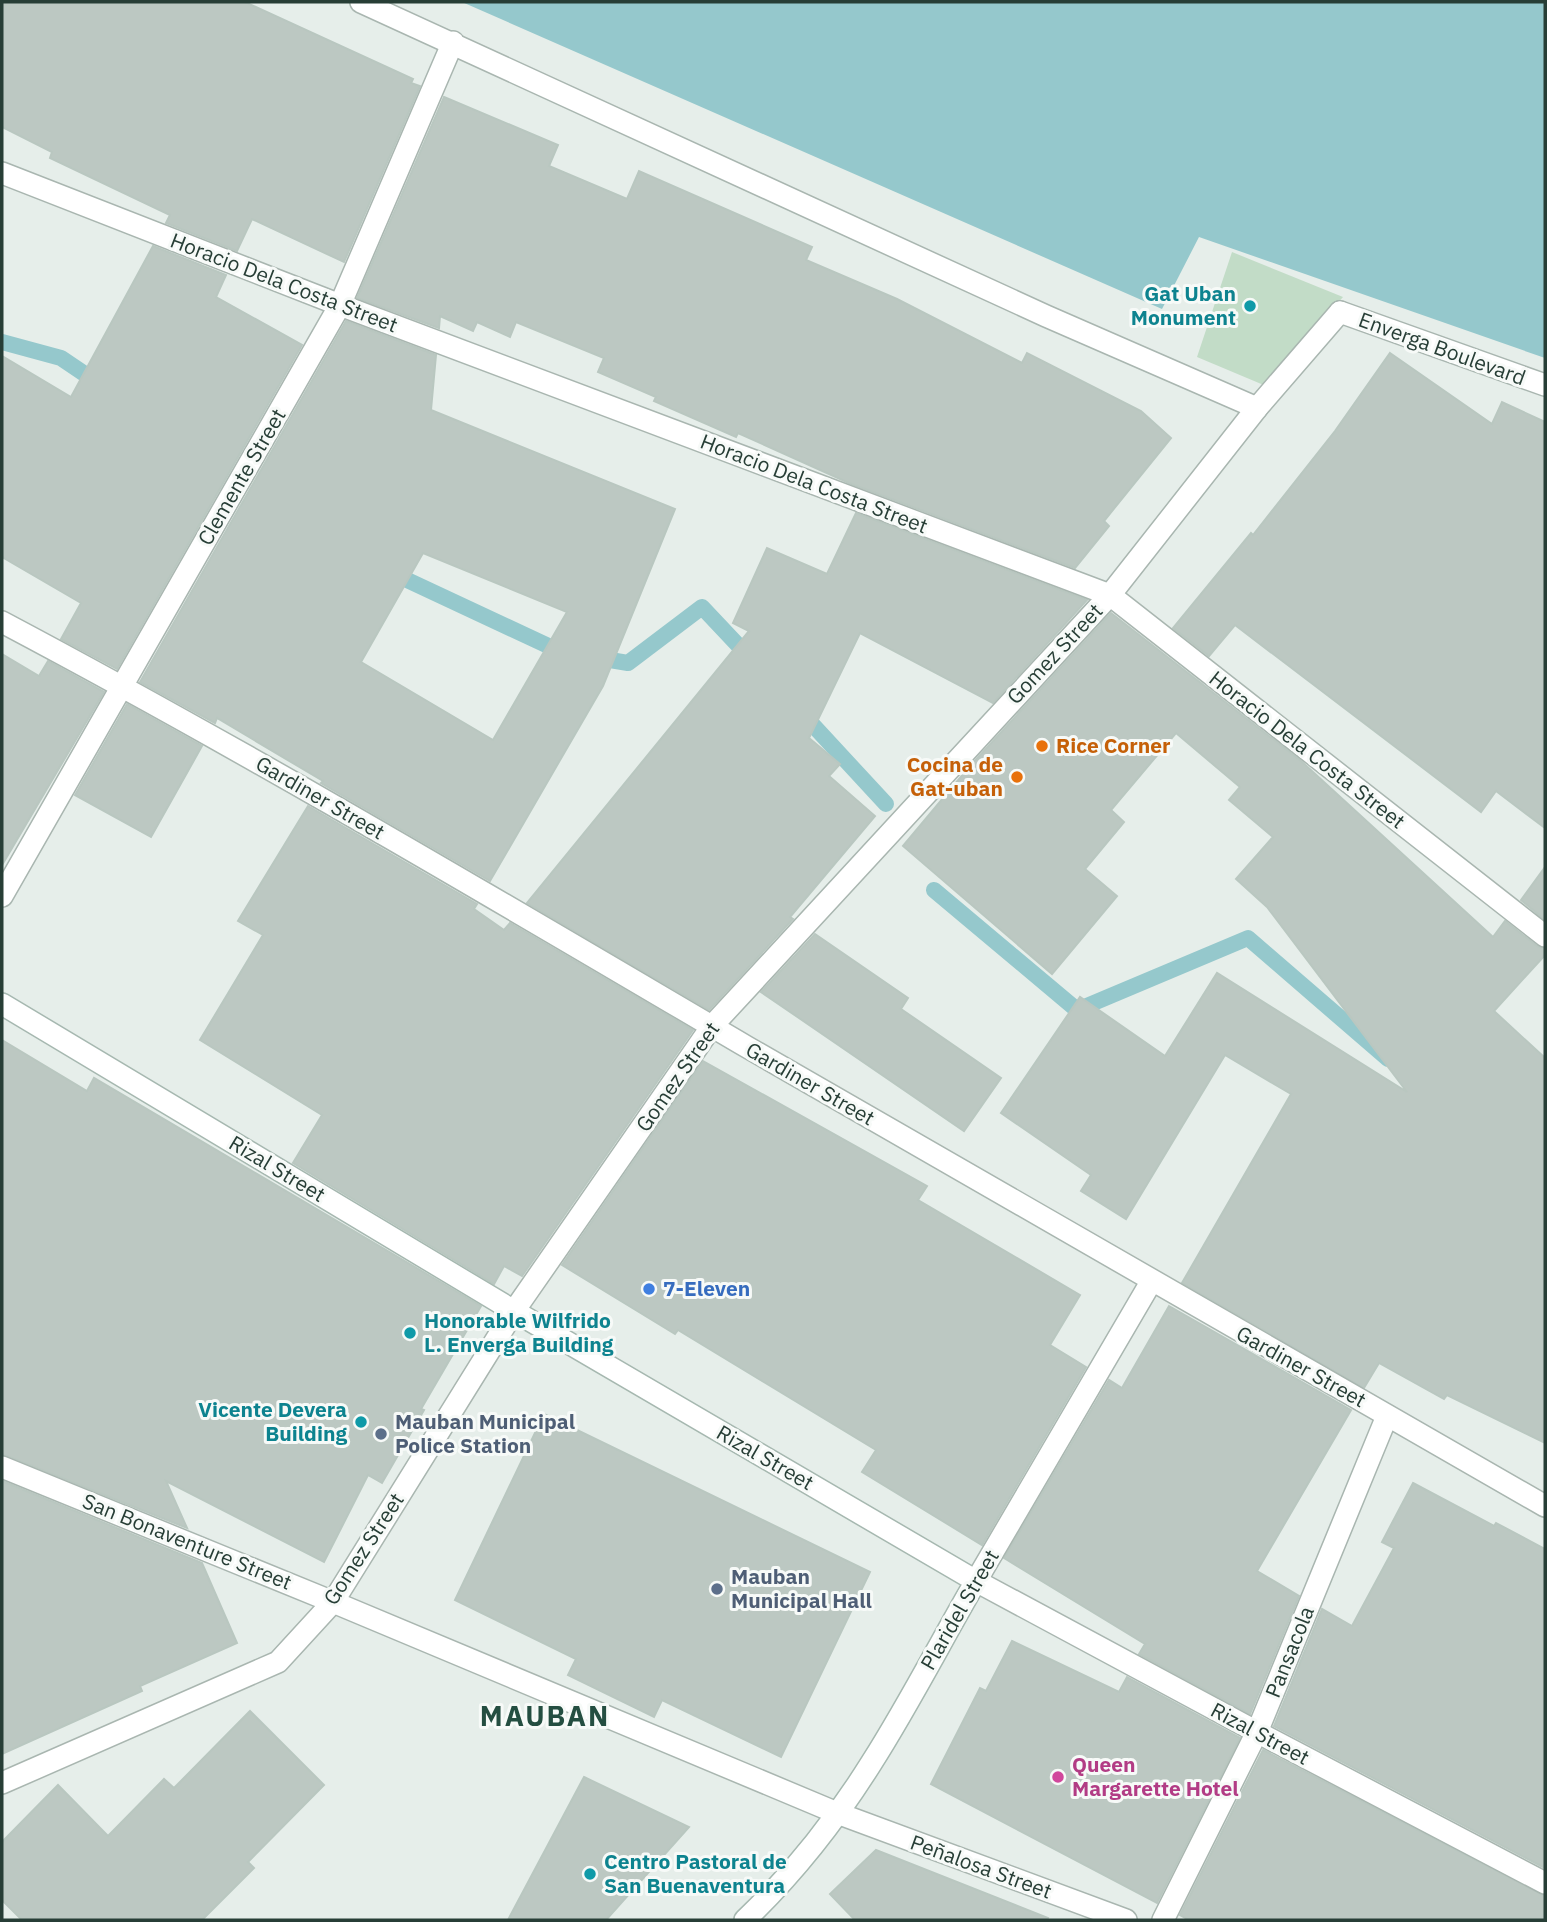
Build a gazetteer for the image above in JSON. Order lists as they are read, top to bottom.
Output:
{
  "streets": {
    "street": [
      "Horacio Dela Costa Street",
      "Enverga Boulevard",
      "Clemente Street",
      "Gomez Street",
      "Gardiner Street",
      "Rizal Street",
      "San Bonaventure Street",
      "Plaridel Street",
      "Pansacola",
      "Peñalosa Street"
    ]
  },
  "crossings": [
    ["Horacio Dela Costa Street", "Clemente Street"],
    ["Horacio Dela Costa Street", "Gomez Street"],
    ["Enverga Boulevard", "Gomez Street"],
    ["Clemente Street", "Gardiner Street"],
    ["Gomez Street", "Gardiner Street"],
    ["Gomez Street", "Rizal Street"],
    ["Gomez Street", "San Bonaventure Street"],
    ["Gardiner Street", "Plaridel Street"],
    ["Gardiner Street", "Pansacola"],
    ["Rizal Street", "Plaridel Street"],
    ["Rizal Street", "Pansacola"],
    ["San Bonaventure Street", "Plaridel Street"],
    ["San Bonaventure Street", "Peñalosa Street"],
    ["Plaridel Street", "Peñalosa Street"]
  ],
  "districts": ["MAUBAN"],
  "places": [
    "Gat Uban Monument",
    "Rice Corner",
    "Cocina de Gat-uban",
    "7-Eleven",
    "Honorable Wilfrido L. Enverga Building",
    "Vicente Devera Building",
    "Mauban Municipal Police Station",
    "Mauban Municipal Hall",
    "Queen Margarette Hotel",
    "Centro Pastoral de San Buenaventura"
  ]
}
